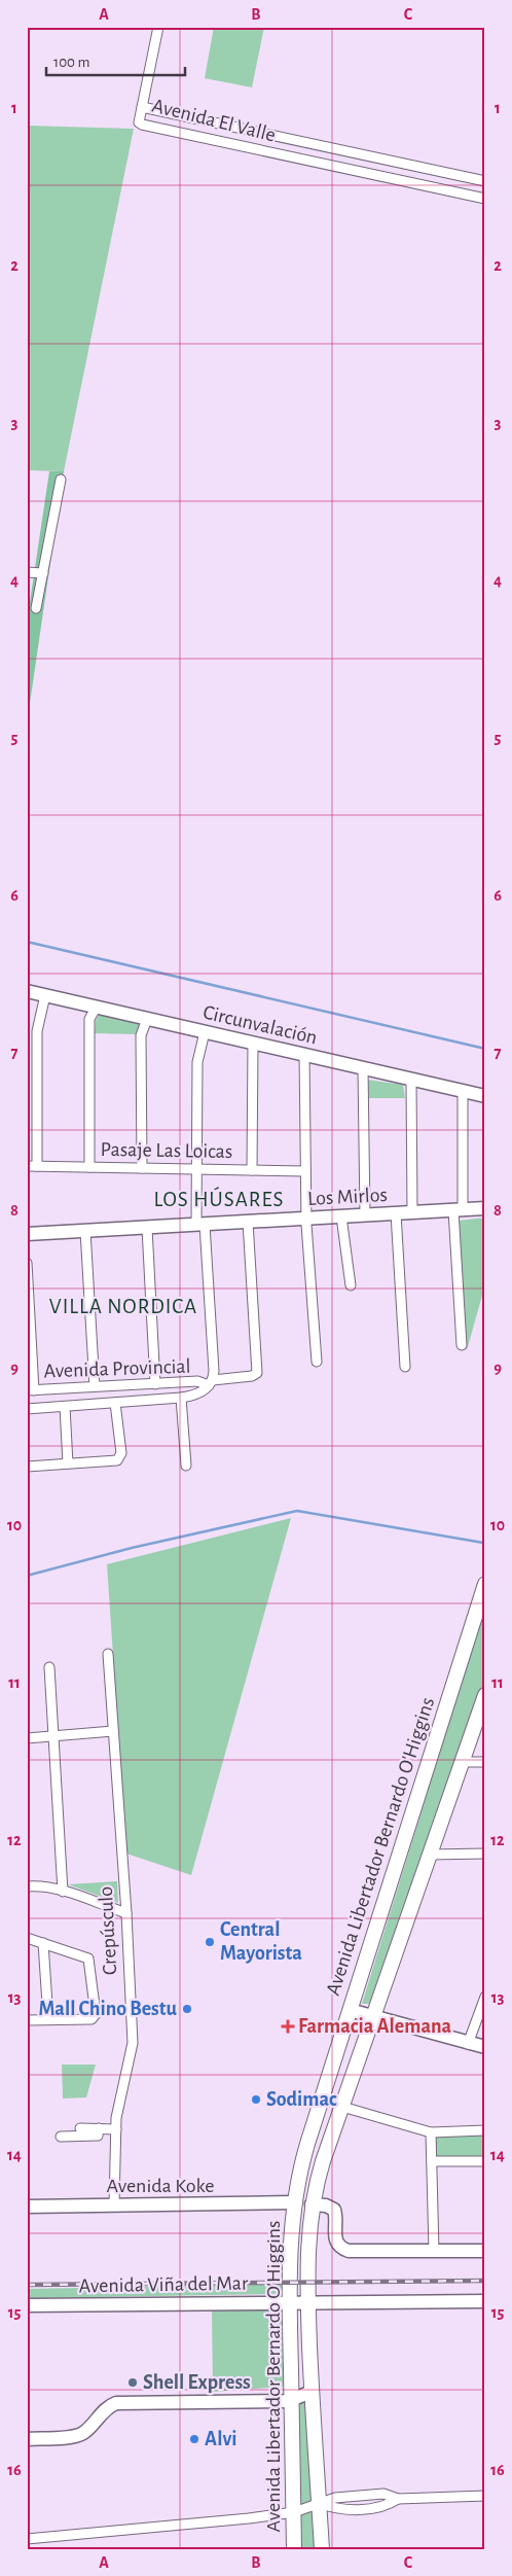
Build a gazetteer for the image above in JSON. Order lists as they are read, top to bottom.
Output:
{
  "streets": {
    "main road": ["Avenida Libertador Bernardo O'Higgins"],
    "street": [
      "Avenida El Valle",
      "Circunvalación",
      "Pasaje Las Loicas",
      "Los Mirlos",
      "Avenida Provincial",
      "Crepúsculo",
      "Avenida Koke",
      "Avenida Viña del Mar"
    ]
  },
  "crossings": [
    ["Avenida Libertador Bernardo O'Higgins", "Avenida Koke"],
    ["Avenida Libertador Bernardo O'Higgins", "Avenida Viña del Mar"],
    ["Crepúsculo", "Avenida Koke"]
  ],
  "districts": ["LOS HÚSARES", "VILLA NORDICA"],
  "places": {
    "other": [
      "Central Mayorista",
      "Mall Chino Bestu",
      "Sodimac",
      "Shell Express",
      "Alvi"
    ],
    "health": ["Farmacia Alemana"]
  },
  "scale_bar": "100 m",
  "grid": {
    "columns": ["A", "B", "C"],
    "rows": [
      "1",
      "2",
      "3",
      "4",
      "5",
      "6",
      "7",
      "8",
      "9",
      "10",
      "11",
      "12",
      "13",
      "14",
      "15",
      "16"
    ]
  }
}
